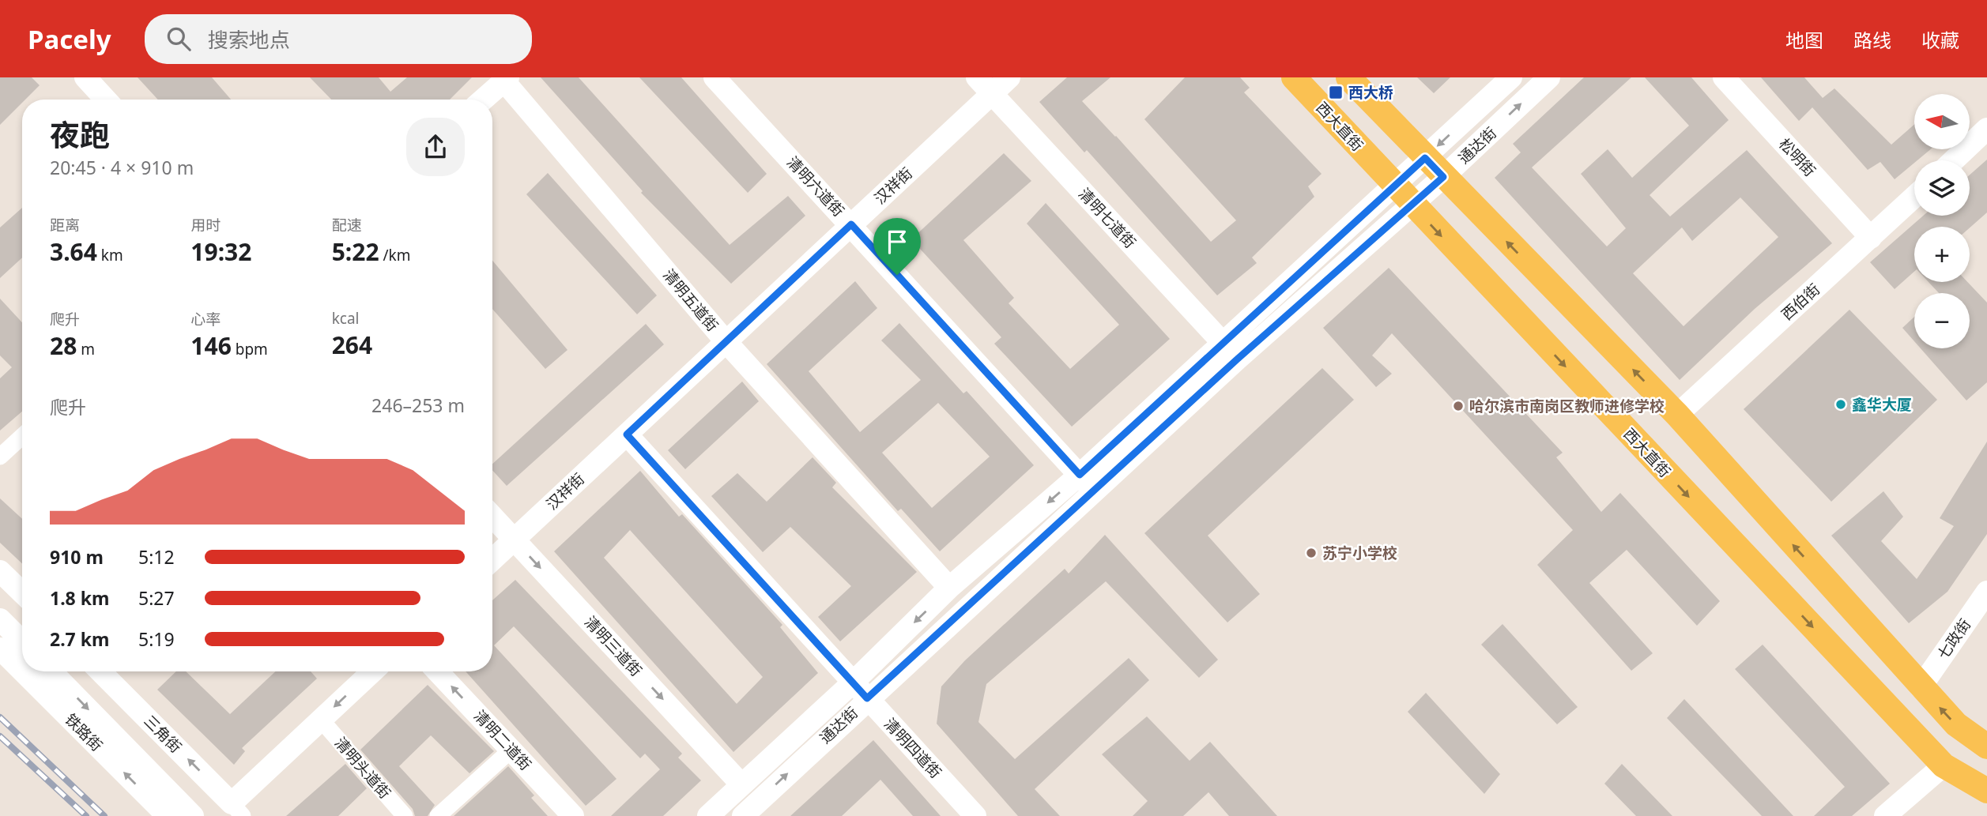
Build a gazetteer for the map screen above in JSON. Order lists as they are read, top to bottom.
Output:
{
  "streets": {
    "main road": ["西大直街"],
    "street": [
      "通达街",
      "松明街",
      "汉祥街",
      "清明六道街",
      "清明七道街",
      "清明五道街",
      "西伯街",
      "七政街",
      "清明三道街",
      "铁路街",
      "三角街",
      "清明二道街",
      "清明四道街",
      "清明头道街"
    ]
  },
  "crossings": [
    ["西大直街", "通达街"],
    ["通达街", "清明六道街"],
    ["通达街", "清明七道街"],
    ["通达街", "清明五道街"],
    ["通达街", "清明三道街"],
    ["通达街", "清明四道街"],
    ["松明街", "西伯街"],
    ["汉祥街", "清明六道街"],
    ["汉祥街", "清明七道街"],
    ["汉祥街", "清明五道街"],
    ["汉祥街", "清明三道街"],
    ["汉祥街", "清明四道街"]
  ],
  "one_way": ["清明三道街", "三角街", "清明二道街"],
  "places": {
    "transit": ["西大桥"],
    "other": ["鑫华大厦", "哈尔滨市南岗区教师进修学校", "苏宁小学校"]
  },
  "north": "left",
  "page": {
    "header": "Pacely",
    "search": "搜索地点",
    "nav": ["地图", "路线", "收藏"],
    "map_buttons": ["+", "−"],
    "heading": ["夜跑", "20:45 · 4 × 910 m"],
    "stats": [
      ["距离", "3.64 km"],
      ["用时", "19:32"],
      ["配速", "5:22 /km"],
      ["爬升", "28 m"],
      ["心率", "146 bpm"],
      ["kcal", "264"]
    ],
    "chart": ["爬升", "246–253 m"],
    "list": [
      {
        "name": "910 m",
        "note": "5:12"
      },
      {
        "name": "1.8 km",
        "note": "5:27"
      },
      {
        "name": "2.7 km",
        "note": "5:19"
      }
    ]
  }
}
